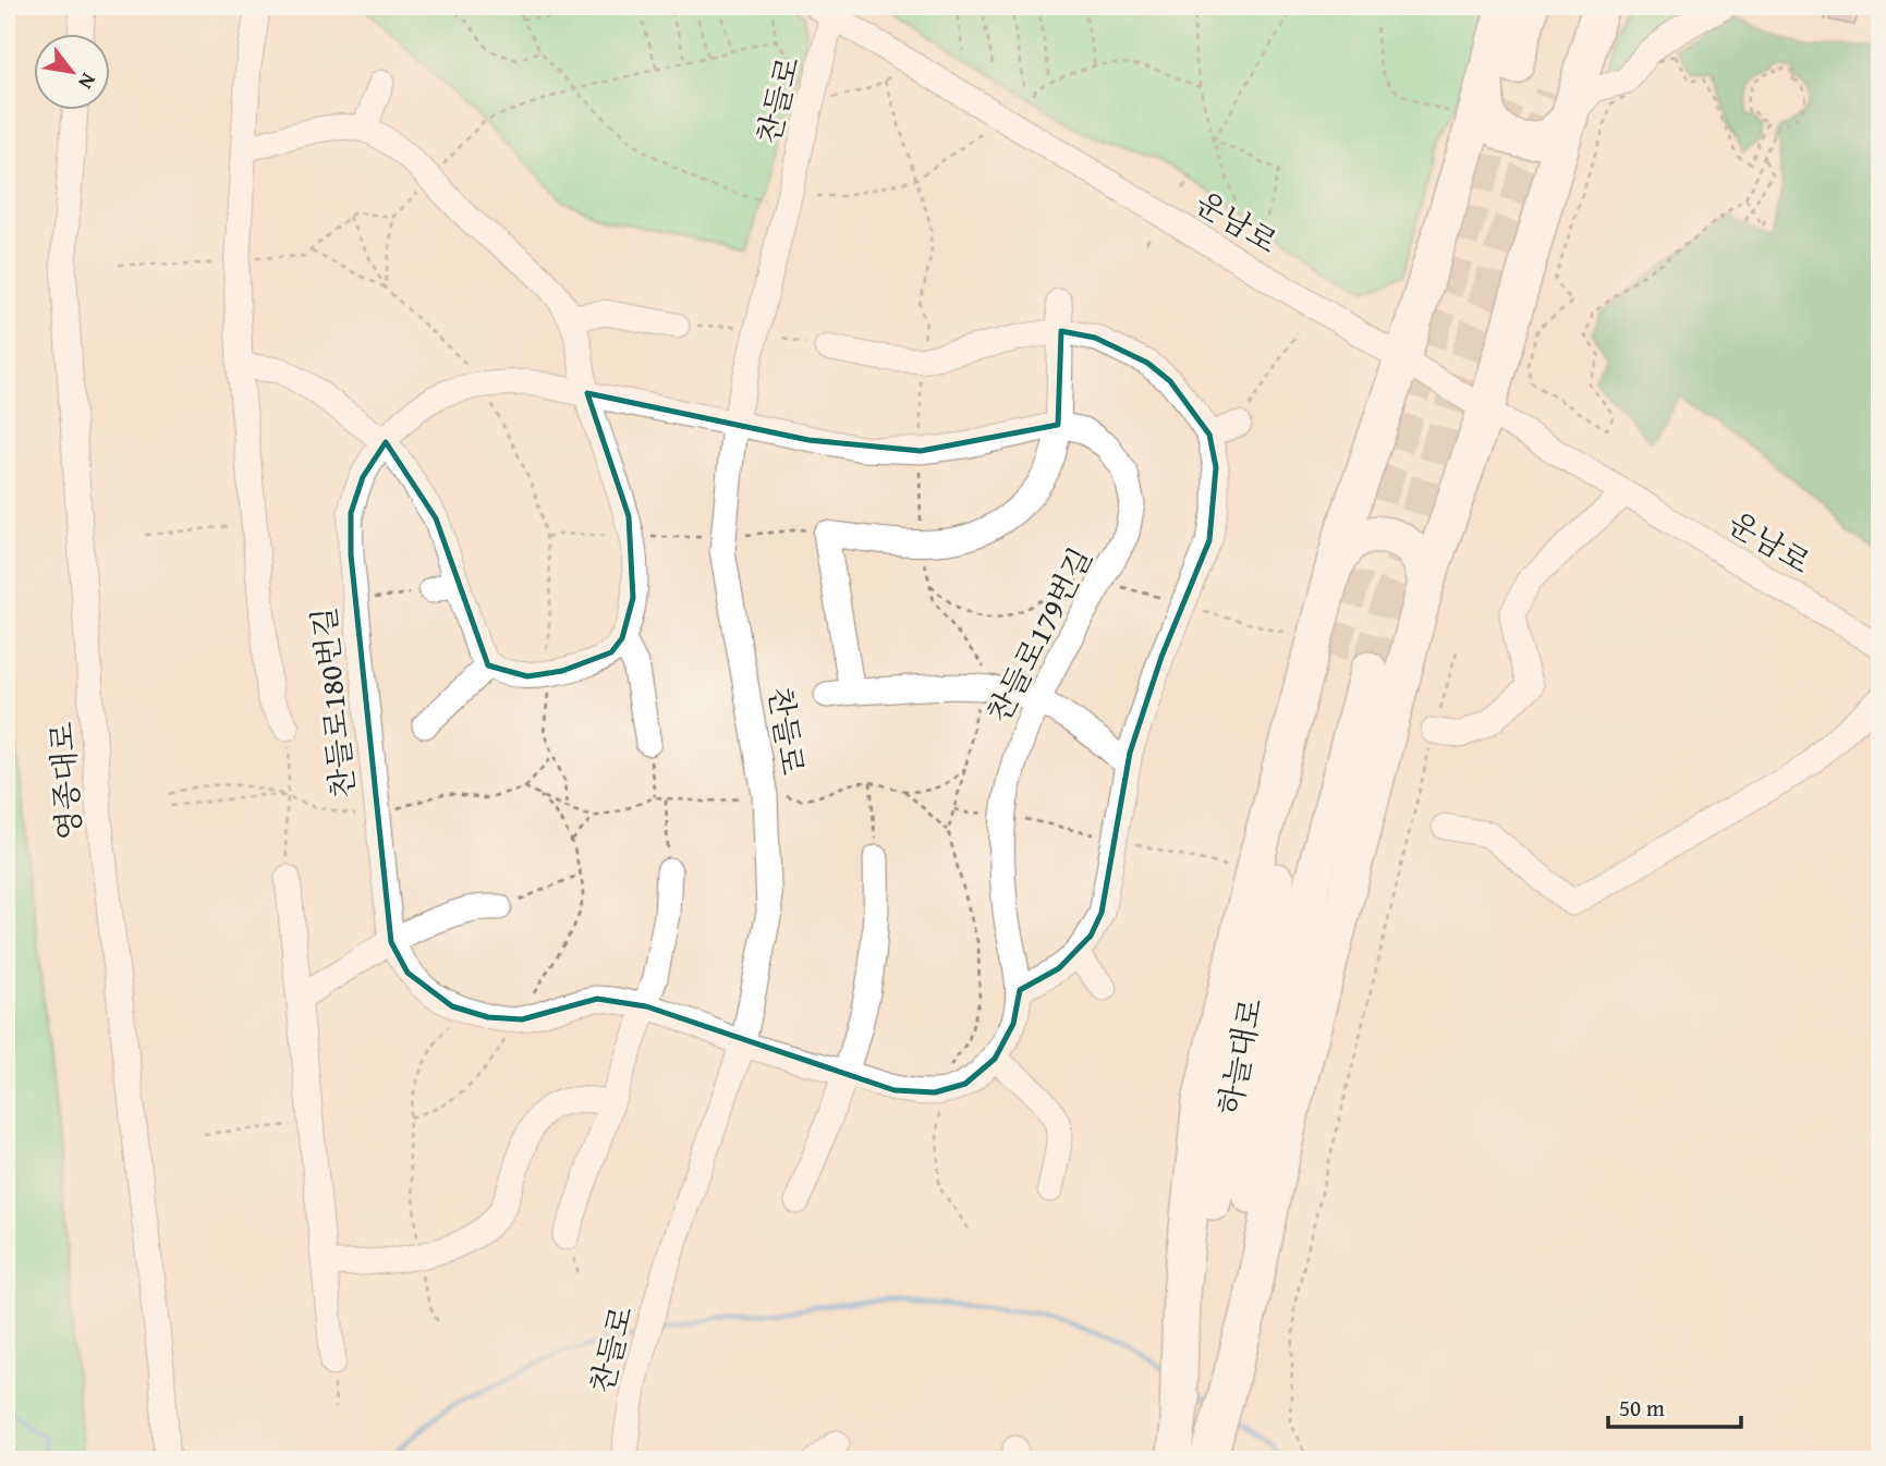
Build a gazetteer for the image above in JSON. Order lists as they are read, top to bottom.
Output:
{
  "streets": {
    "highway": ["하늘대로"],
    "street": [
      "찬들로",
      "운남로",
      "찬들로179번길",
      "찬들로180번길",
      "영종대로"
    ]
  },
  "crossings": [
    ["찬들로", "운남로"],
    ["찬들로", "찬들로179번길"],
    ["찬들로", "찬들로180번길"],
    ["찬들로179번길", "찬들로180번길"]
  ],
  "scale_bar": "50 m",
  "north": "bottom right"
}
